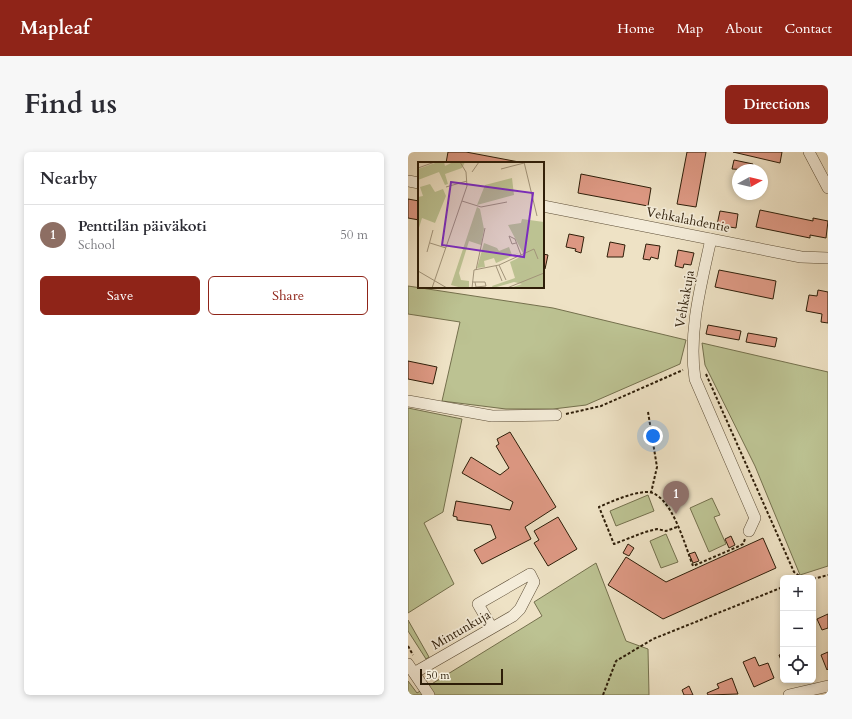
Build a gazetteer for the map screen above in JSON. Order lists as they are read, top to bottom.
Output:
{
  "streets": {
    "street": ["Vehkalahdentie", "Vehkakuja", "Mintunkuja"]
  },
  "crossings": [
    ["Vehkalahdentie", "Vehkakuja"]
  ],
  "scale_bar": "50 m",
  "north": "right",
  "page": {
    "header": "Mapleaf",
    "nav": [
      "Home",
      "Map",
      "About",
      "Contact"
    ],
    "title": "Find us",
    "buttons": [
      "Directions",
      ["Save", "Share"]
    ],
    "heading": "Nearby",
    "list": [
      {
        "mark": "1",
        "name": "Penttilän päiväkoti",
        "note": "School",
        "value": "50 m"
      }
    ],
    "pins": "1",
    "map_buttons": ["+", "−"],
    "scale": "50 m"
  }
}
